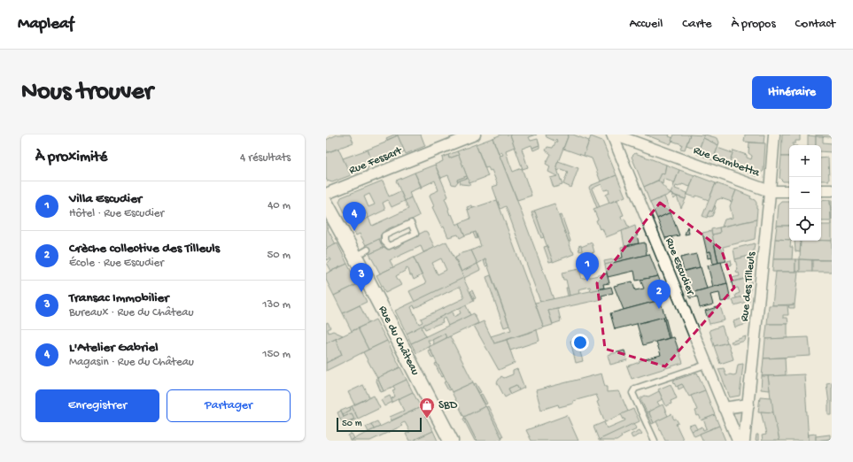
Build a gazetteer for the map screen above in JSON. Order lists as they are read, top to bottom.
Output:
{
  "streets": {
    "main road": ["Rue du Château"],
    "street": [
      "Rue Fessart",
      "Rue Gambetta",
      "Rue Escudier",
      "Rue des Tilleuls"
    ]
  },
  "crossings": [
    ["Rue Gambetta", "Rue Escudier"],
    ["Rue Gambetta", "Rue des Tilleuls"]
  ],
  "places": {
    "shop": ["SBD"]
  },
  "scale_bar": "50 m",
  "page": {
    "header": "Mapleaf",
    "nav": [
      "Accueil",
      "Carte",
      "À propos",
      "Contact"
    ],
    "buttons": [
      "Itinéraire",
      ["Enregistrer", "Partager"]
    ],
    "title": "Nous trouver",
    "heading": ["À proximité", "4 résultats"],
    "map_buttons": ["+", "−"],
    "list": [
      {
        "mark": "1",
        "name": "Villa Escudier",
        "note": "Hôtel · Rue Escudier",
        "value": "40 m"
      },
      {
        "mark": "2",
        "name": "Crèche collective des Tilleuls",
        "note": "École · Rue Escudier",
        "value": "50 m"
      },
      {
        "mark": "3",
        "name": "Transac Immobilier",
        "note": "Bureaux · Rue du Château",
        "value": "130 m"
      },
      {
        "mark": "4",
        "name": "L'Atelier Gabriel",
        "note": "Magasin · Rue du Château",
        "value": "150 m"
      }
    ],
    "pins": [
      "4",
      "1",
      "3",
      "2"
    ],
    "scale": "50 m"
  }
}
